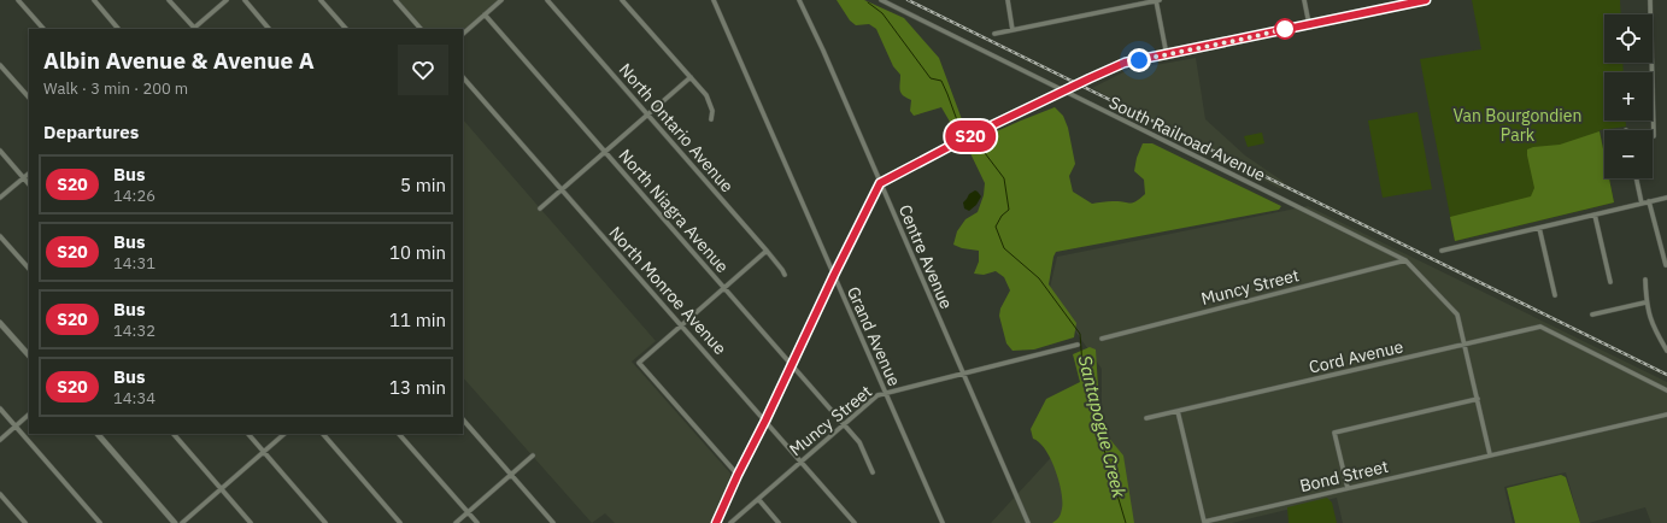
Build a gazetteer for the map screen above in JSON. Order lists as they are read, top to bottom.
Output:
{
  "streets": {
    "street": [
      "North Ontario Avenue",
      "South Railroad Avenue",
      "North Niagra Avenue",
      "Centre Avenue",
      "Muncy Street",
      "North Monroe Avenue",
      "Grand Avenue",
      "Cord Avenue",
      "Bond Street"
    ]
  },
  "crossings": [
    ["South Railroad Avenue", "Muncy Street"],
    ["South Railroad Avenue", "Cord Avenue"],
    ["South Railroad Avenue", "Bond Street"],
    ["North Niagra Avenue", "Muncy Street"],
    ["Centre Avenue", "Muncy Street"],
    ["Muncy Street", "North Monroe Avenue"],
    ["Muncy Street", "Grand Avenue"],
    ["Cord Avenue", "Bond Street"]
  ],
  "water": ["Santapogue Creek"],
  "parks": ["Van Bourgondien Park"],
  "lines": ["bus line S20"],
  "page": {
    "on_map": "S20",
    "map_buttons": ["+", "−"],
    "heading": [
      ["Albin Avenue & Avenue A", "Walk · 3 min · 200 m"],
      "Departures"
    ],
    "list": [
      {
        "mark": "S20",
        "name": "Bus",
        "note": "14:26",
        "value": "5 min"
      },
      {
        "mark": "S20",
        "name": "Bus",
        "note": "14:31",
        "value": "10 min"
      },
      {
        "mark": "S20",
        "name": "Bus",
        "note": "14:32",
        "value": "11 min"
      },
      {
        "mark": "S20",
        "name": "Bus",
        "note": "14:34",
        "value": "13 min"
      }
    ]
  }
}
